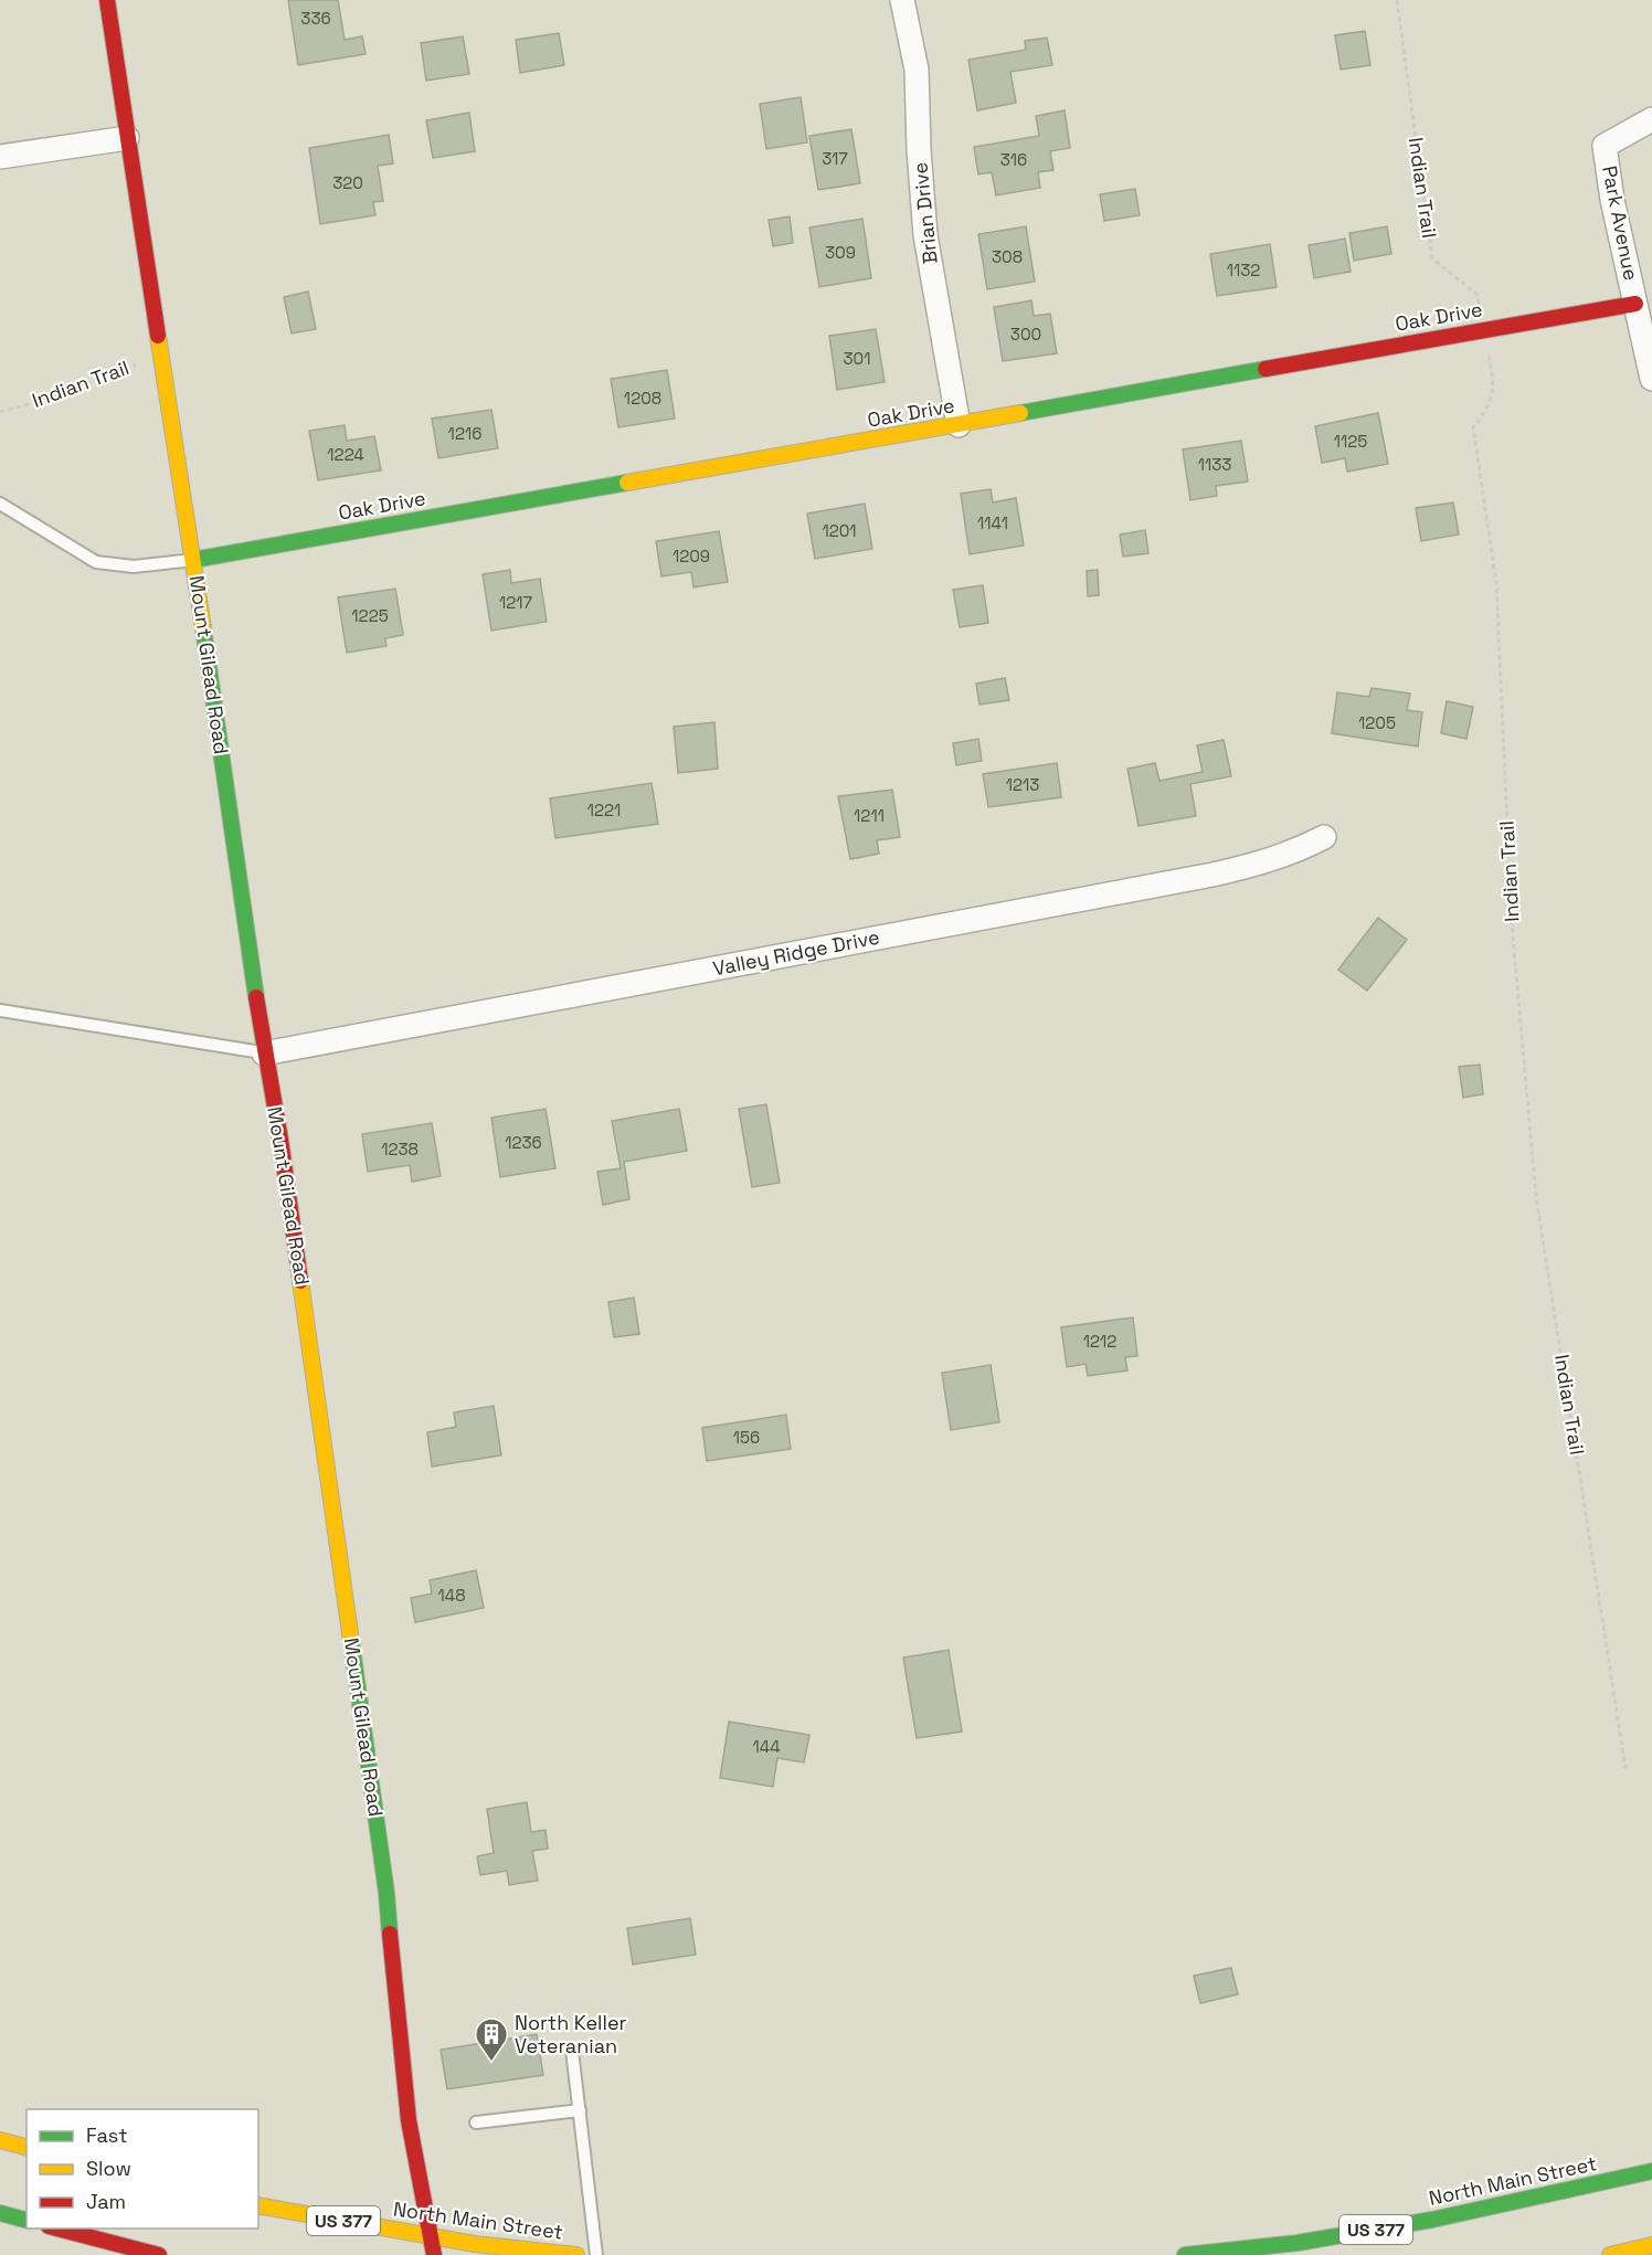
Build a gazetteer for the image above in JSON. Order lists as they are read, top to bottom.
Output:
{
  "streets": {
    "main road": [
      "Oak Drive",
      "Mount Gilead Road",
      "North Main Street",
      "US 377"
    ],
    "street": ["Brian Drive", "Park Avenue", "Valley Ridge Drive"],
    "path": ["Indian Trail"]
  },
  "crossings": [
    ["Indian Trail", "Oak Drive"],
    ["Indian Trail", "Mount Gilead Road"],
    ["Brian Drive", "Oak Drive"],
    ["Park Avenue", "Oak Drive"],
    ["Oak Drive", "Mount Gilead Road"],
    ["Mount Gilead Road", "Valley Ridge Drive"],
    ["Mount Gilead Road", "North Main Street"]
  ],
  "places": {
    "building": ["North Keller Veteranian"]
  },
  "house_numbers": [
    "336",
    "317",
    "316",
    "320",
    "309",
    "308",
    "1132",
    "300",
    "301",
    "1208",
    "1216",
    "1125",
    "1224",
    "1133",
    "1141",
    "1201",
    "1209",
    "1217",
    "1225",
    "1205",
    "1213",
    "1221",
    "1211",
    "1236",
    "1238",
    "1212",
    "156",
    "148",
    "144"
  ],
  "legend": ["Fast", "Slow", "Jam"]
}
